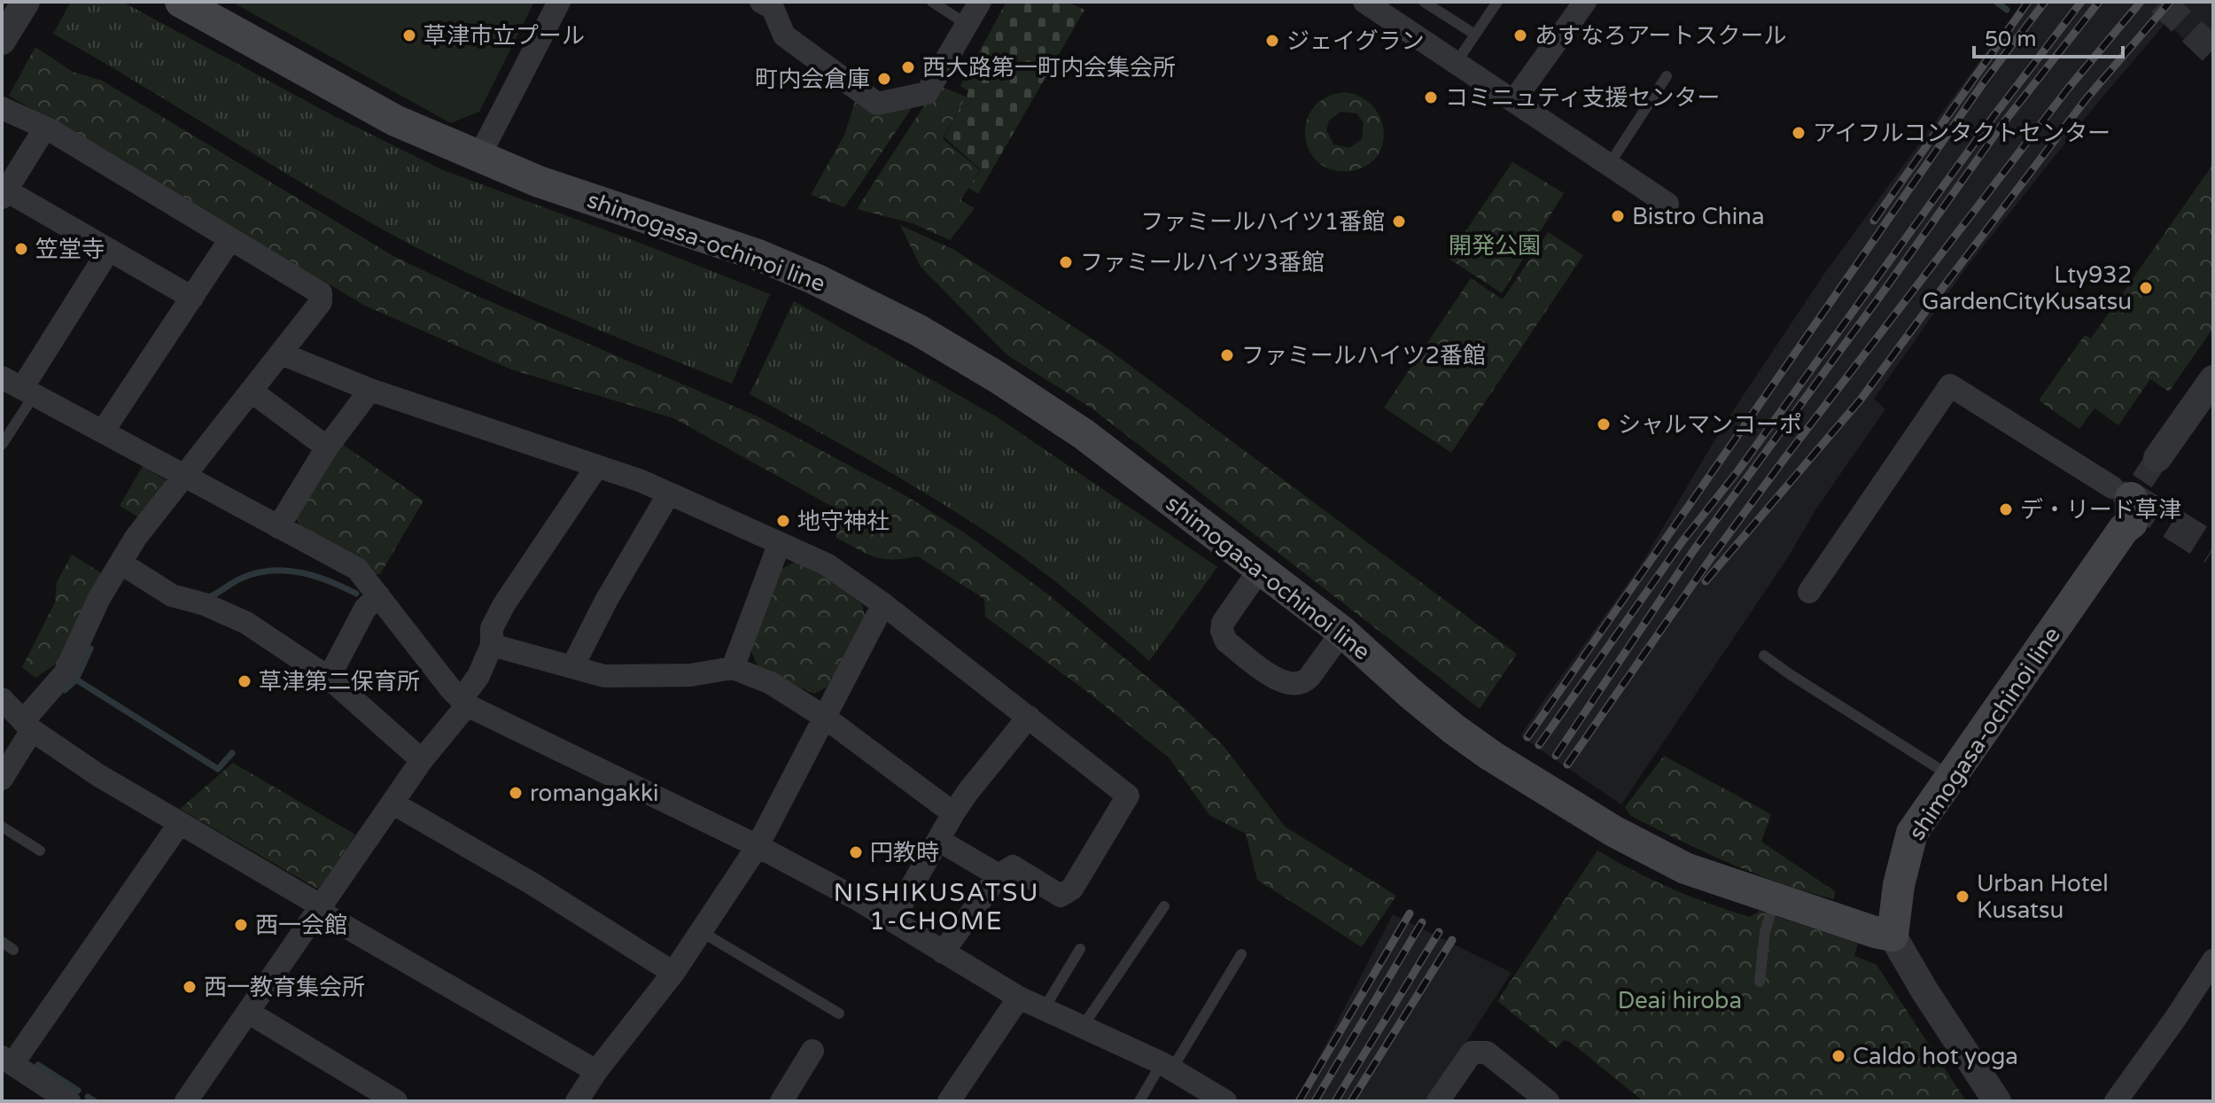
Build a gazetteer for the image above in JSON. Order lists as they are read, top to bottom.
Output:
{
  "streets": {
    "main road": ["shimogasa-ochinoi line"]
  },
  "districts": ["NISHIKUSATSU 1-CHOME"],
  "parks": ["開発公園", "Deai hiroba"],
  "places": [
    "草津市立プール",
    "あすなろアートスクール",
    "ジェイグラン",
    "西大路第一町内会集会所",
    "町内会倉庫",
    "コミニュティ支援センター",
    "アイフルコンタクトセンター",
    "Bistro China",
    "ファミールハイツ1番館",
    "笠堂寺",
    "ファミールハイツ3番館",
    "Lty932 GardenCityKusatsu",
    "ファミールハイツ2番館",
    "シャルマンコーポ",
    "デ・リード草津",
    "地守神社",
    "草津第二保育所",
    "romangakki",
    "円教時",
    "Urban Hotel Kusatsu",
    "西一会館",
    "西一教育集会所",
    "Caldo hot yoga"
  ],
  "scale_bar": "50 m"
}
